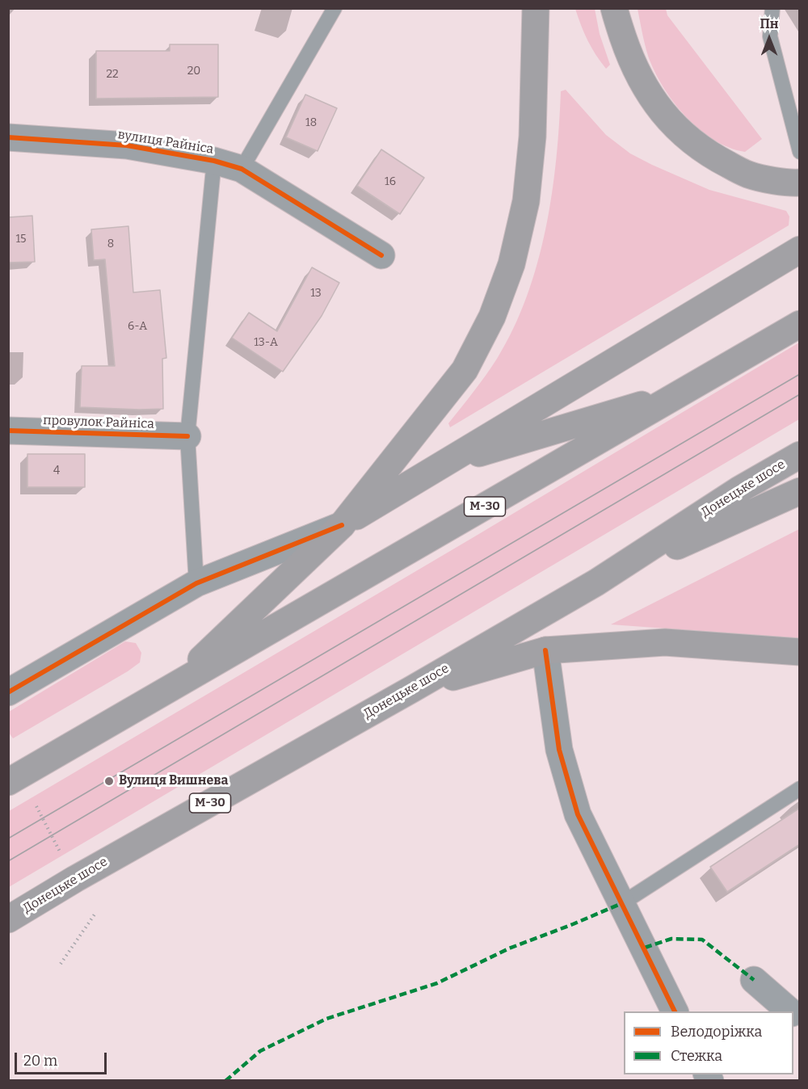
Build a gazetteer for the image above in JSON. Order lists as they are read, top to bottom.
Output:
{
  "streets": {
    "highway": ["Донецьке шосе", "М-30"],
    "street": ["вулиця Райніса", "провулок Райніса"]
  },
  "places": ["Вулиця Вишнева"],
  "house_numbers": [
    "20",
    "22",
    "18",
    "16",
    "15",
    "8",
    "13",
    "6-А",
    "13-А",
    "4"
  ],
  "legend": ["Велодоріжка", "Стежка"],
  "scale_bar": "20 m",
  "north": "top"
}
